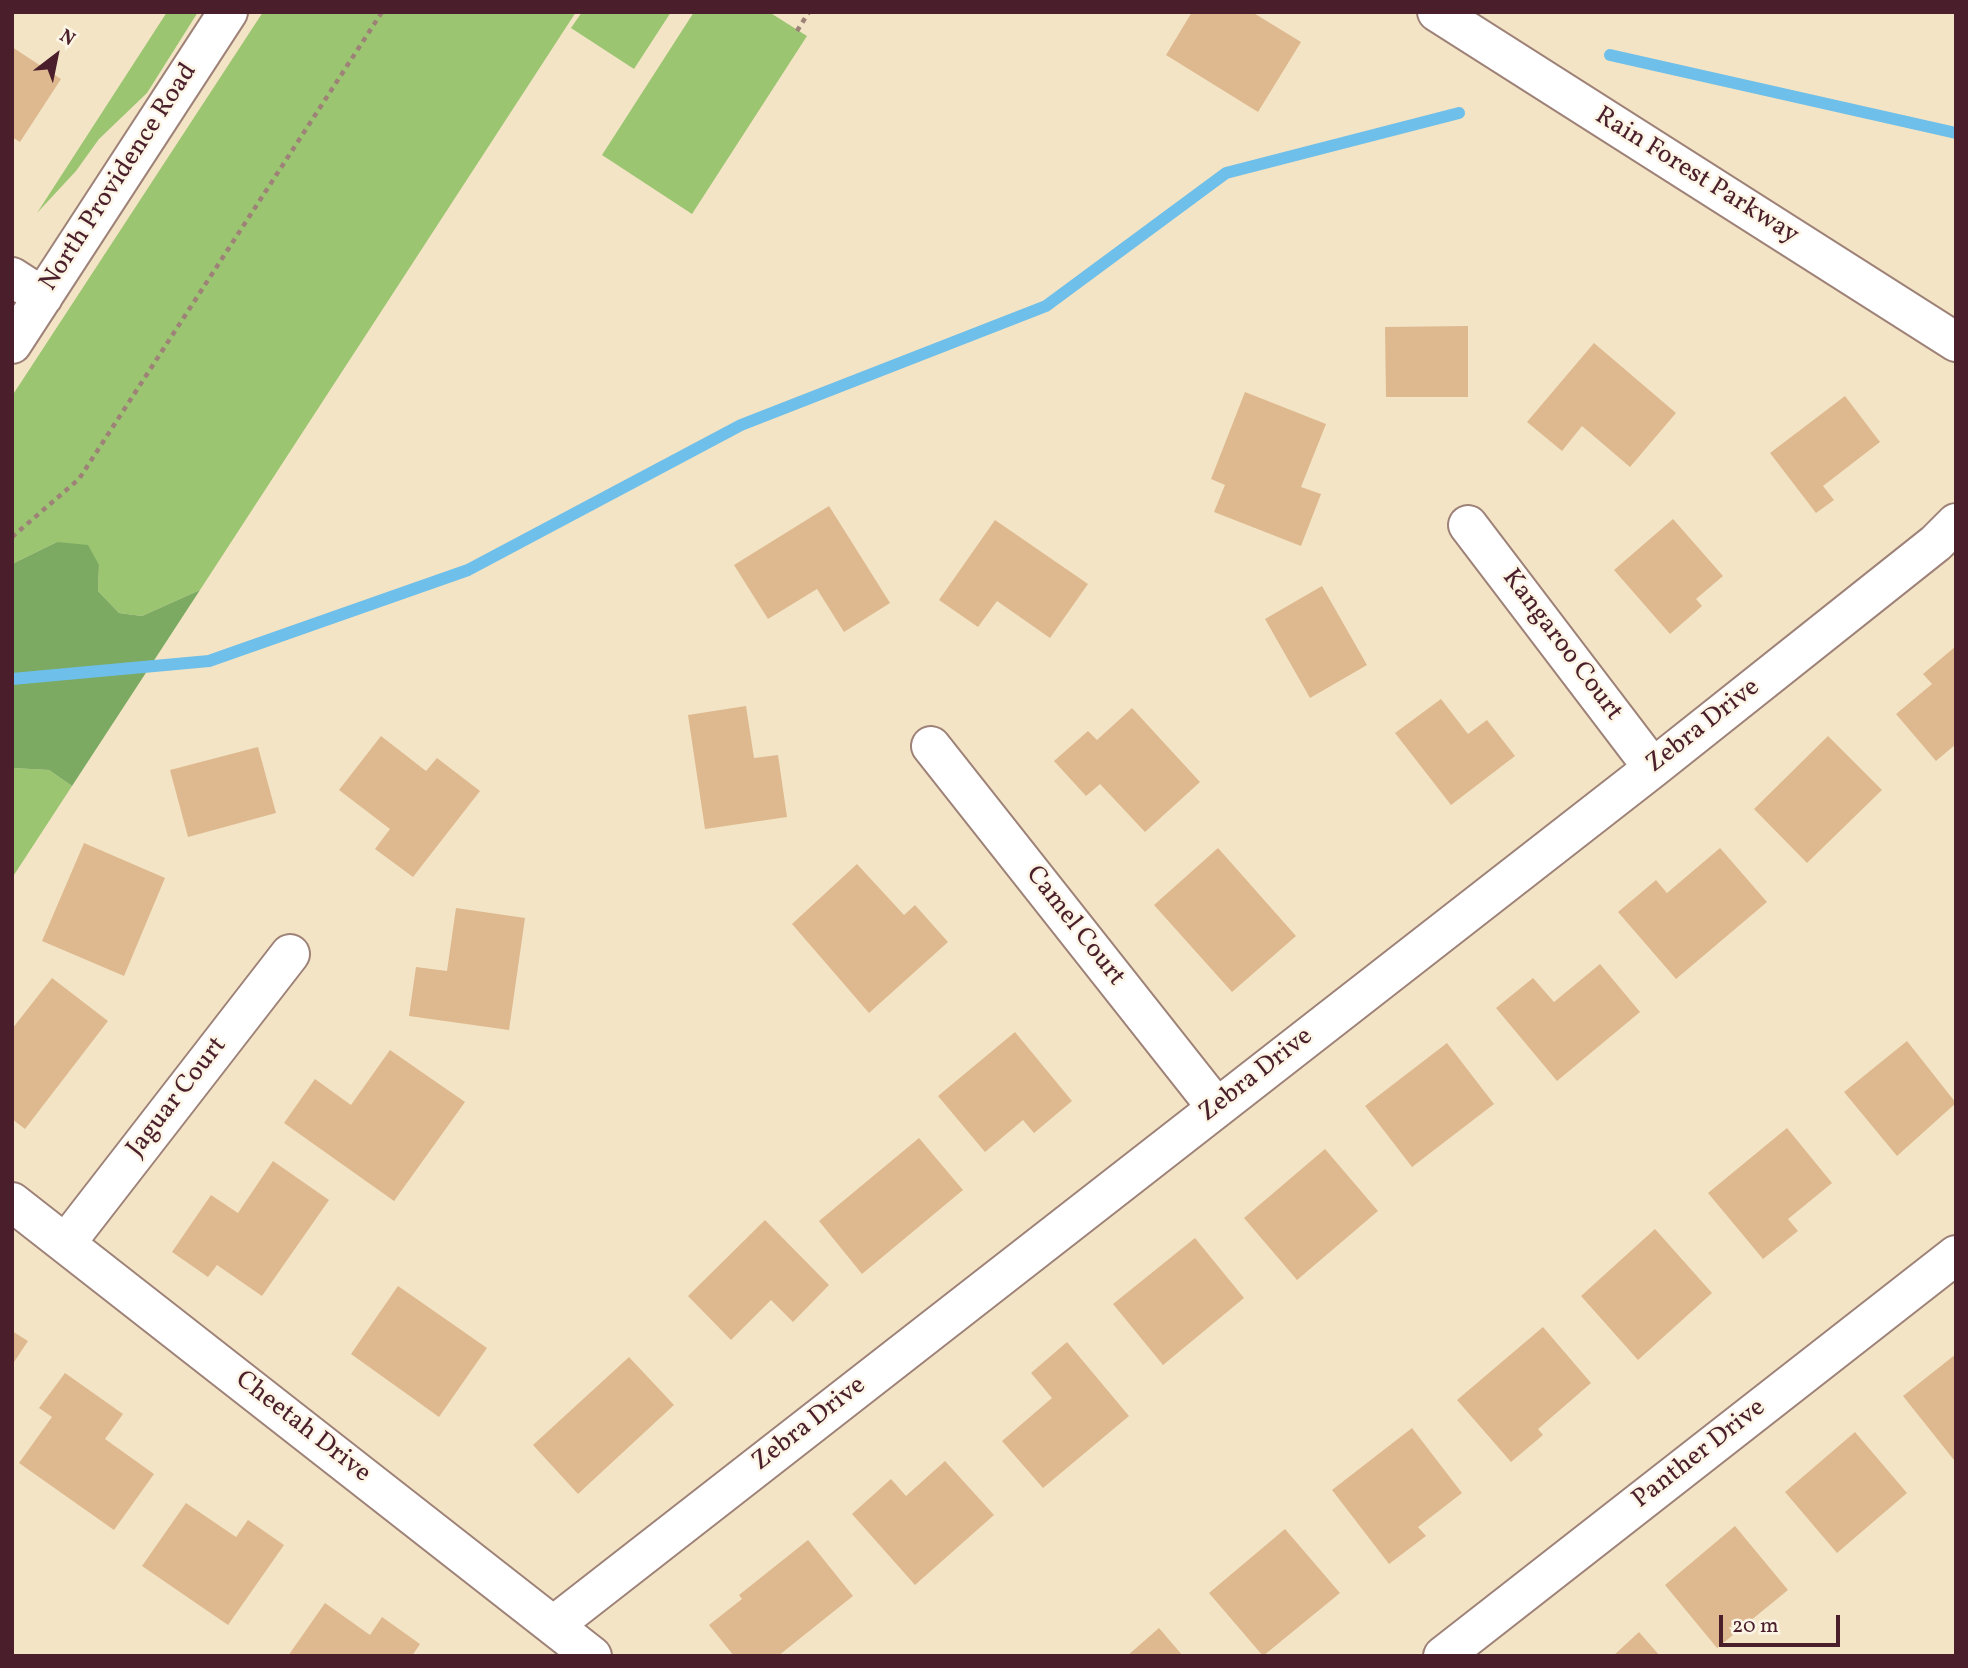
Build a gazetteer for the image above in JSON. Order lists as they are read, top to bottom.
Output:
{
  "streets": {
    "street": [
      "Rain Forest Parkway",
      "North Providence Road",
      "Kangaroo Court",
      "Zebra Drive",
      "Camel Court",
      "Jaguar Court",
      "Cheetah Drive",
      "Panther Drive"
    ]
  },
  "crossings": [
    ["Kangaroo Court", "Zebra Drive"],
    ["Zebra Drive", "Camel Court"],
    ["Zebra Drive", "Cheetah Drive"],
    ["Jaguar Court", "Cheetah Drive"]
  ],
  "scale_bar": "20 m",
  "north": "top right"
}
